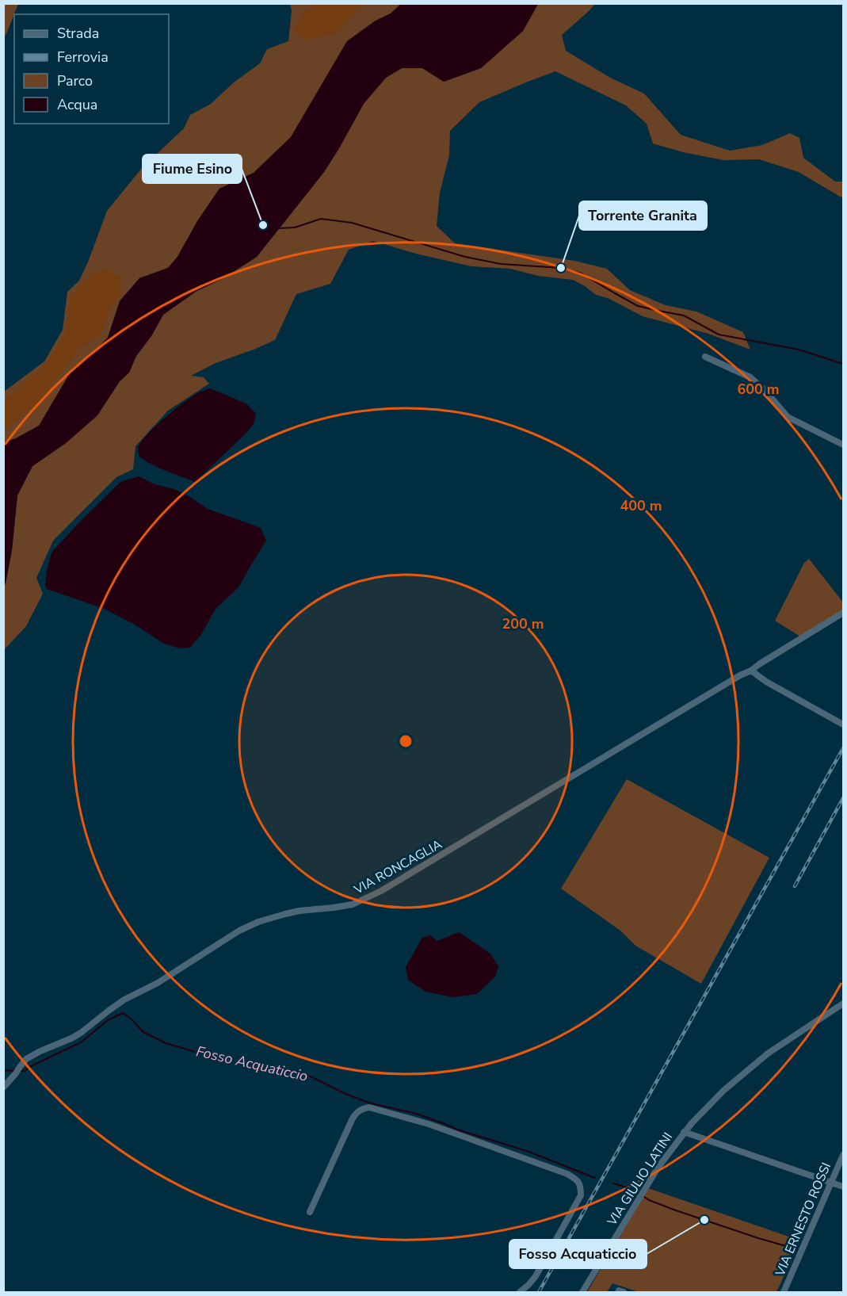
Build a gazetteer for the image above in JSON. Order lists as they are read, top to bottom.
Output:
{
  "streets": {
    "street": ["VIA RONCAGLIA", "VIA GIULIO LATINI", "VIA ERNESTO ROSSI"]
  },
  "water": ["Fosso Acquaticcio"],
  "places": ["Fiume Esino", "Torrente Granita", "Fosso Acquaticcio"],
  "legend": [
    "Strada",
    "Ferrovia",
    "Parco",
    "Acqua"
  ],
  "rings": ["600 m", "400 m", "200 m"]
}
